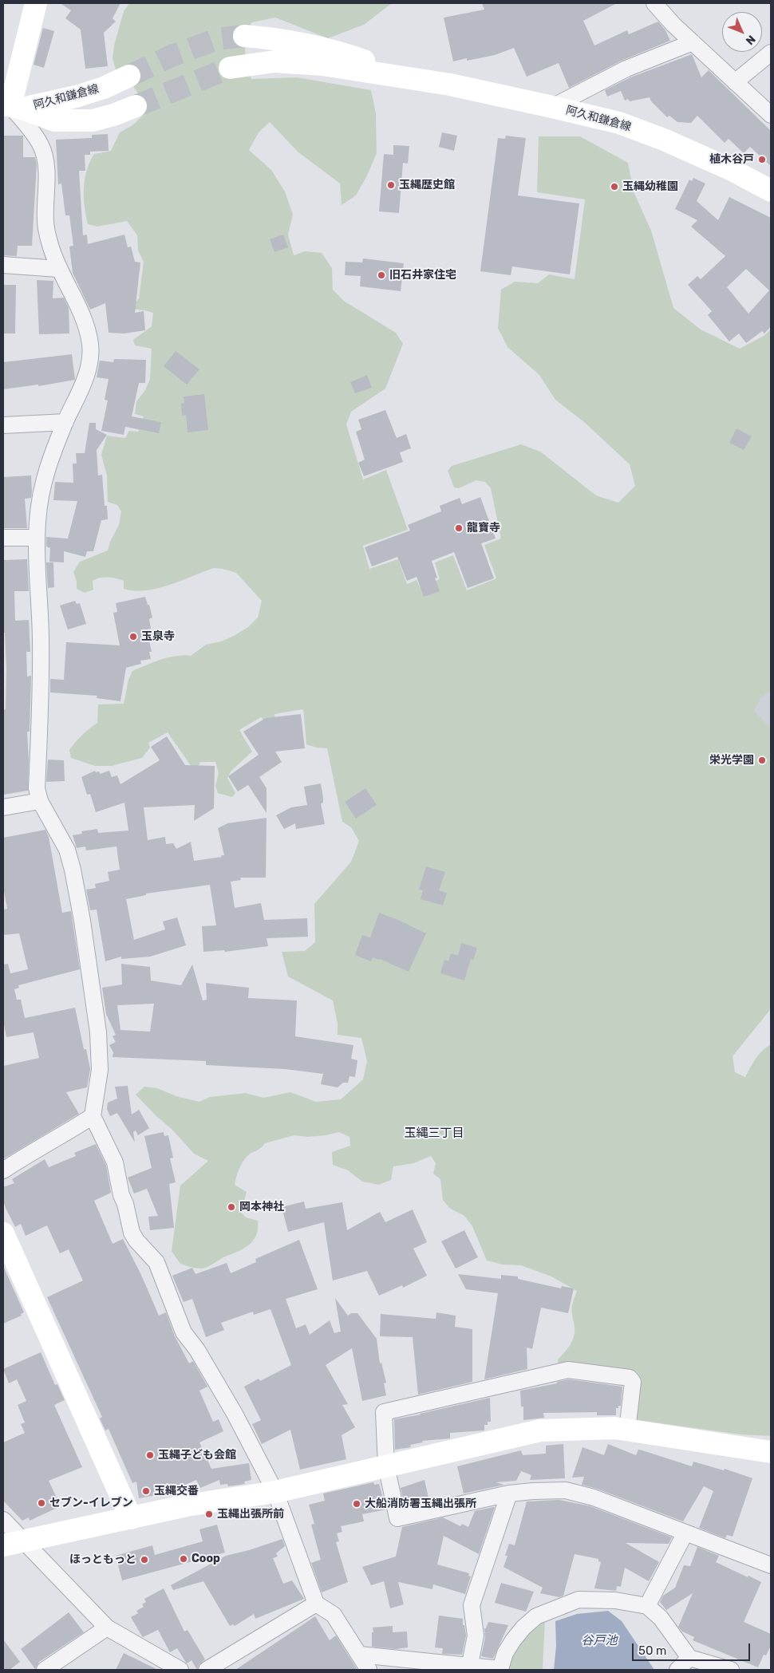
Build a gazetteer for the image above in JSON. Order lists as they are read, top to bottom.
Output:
{
  "streets": {
    "street": ["阿久和鎌倉線"]
  },
  "districts": ["玉縄三丁目"],
  "water": ["谷戸池"],
  "places": [
    "植木谷戸",
    "玉縄歴史館",
    "玉縄幼稚園",
    "旧石井家住宅",
    "龍寶寺",
    "玉泉寺",
    "栄光学園",
    "岡本神社",
    "玉縄子ども会館",
    "玉縄交番",
    "セブン-イレブン",
    "大船消防署玉縄出張所",
    "玉縄出張所前",
    "Coop",
    "ほっともっと"
  ],
  "scale_bar": "50 m",
  "north": "bottom right"
}
